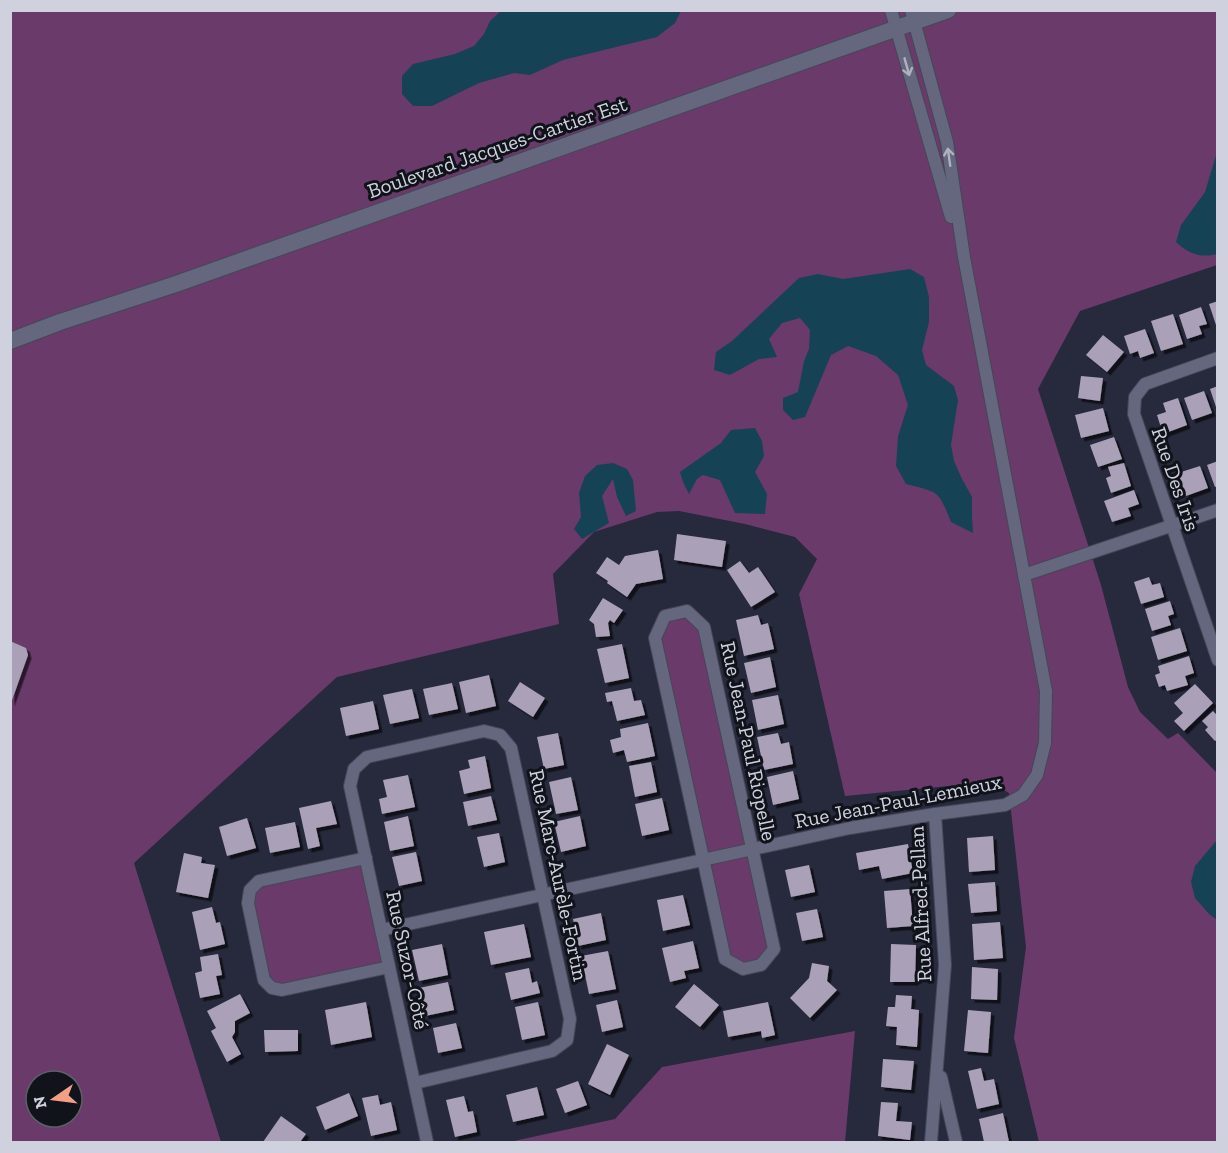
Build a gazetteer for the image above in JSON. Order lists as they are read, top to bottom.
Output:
{
  "streets": {
    "main road": ["Boulevard Jacques-Cartier Est"],
    "street": [
      "Rue Des Iris",
      "Rue Jean-Paul Riopelle",
      "Rue Jean-Paul-Lemieux",
      "Rue Marc-Aurèle-Fortin",
      "Rue Alfred-Pellan",
      "Rue Suzor-Côté"
    ]
  },
  "crossings": [
    ["Boulevard Jacques-Cartier Est", "Rue Jean-Paul-Lemieux"],
    ["Rue Jean-Paul Riopelle", "Rue Jean-Paul-Lemieux"],
    ["Rue Jean-Paul-Lemieux", "Rue Marc-Aurèle-Fortin"],
    ["Rue Jean-Paul-Lemieux", "Rue Alfred-Pellan"],
    ["Rue Jean-Paul-Lemieux", "Rue Suzor-Côté"],
    ["Rue Marc-Aurèle-Fortin", "Rue Suzor-Côté"]
  ],
  "north": "left"
}
